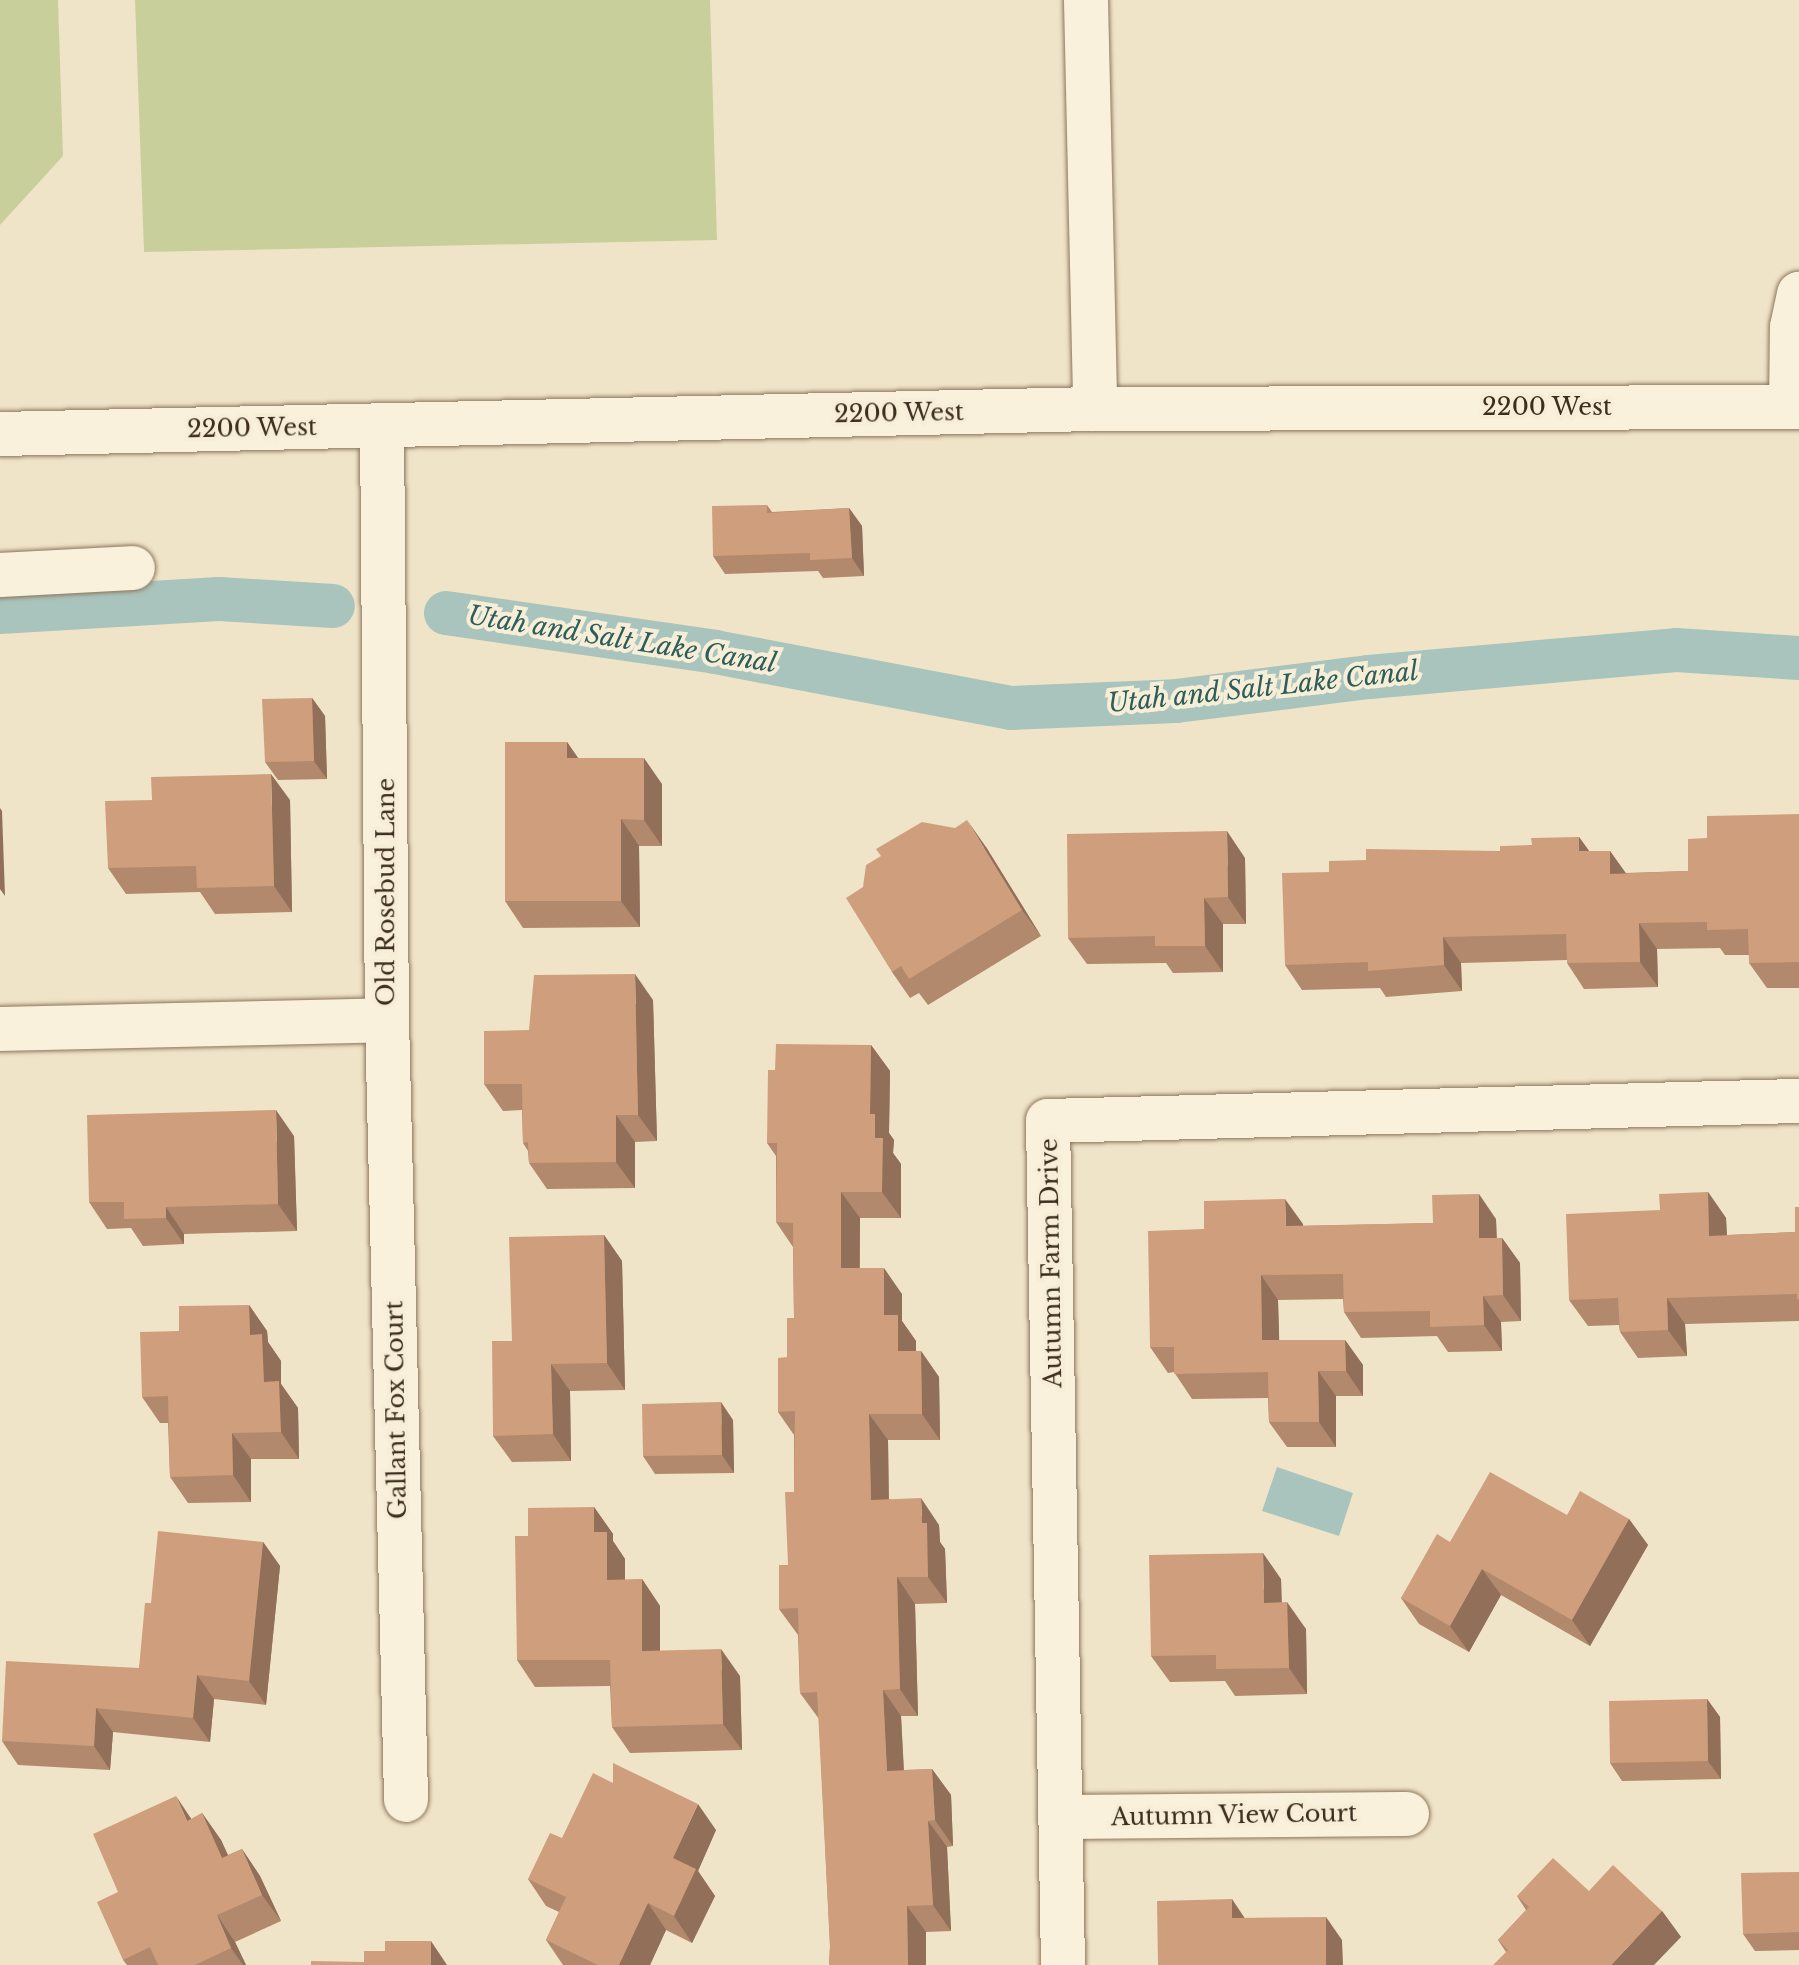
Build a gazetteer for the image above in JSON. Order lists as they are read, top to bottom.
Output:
{
  "streets": {
    "street": [
      "2200 West",
      "Old Rosebud Lane",
      "Autumn Farm Drive",
      "Gallant Fox Court",
      "Autumn View Court"
    ]
  },
  "crossings": [
    ["2200 West", "Old Rosebud Lane"],
    ["Old Rosebud Lane", "Gallant Fox Court"],
    ["Autumn Farm Drive", "Autumn View Court"]
  ],
  "water": ["Utah and Salt Lake Canal"]
}
